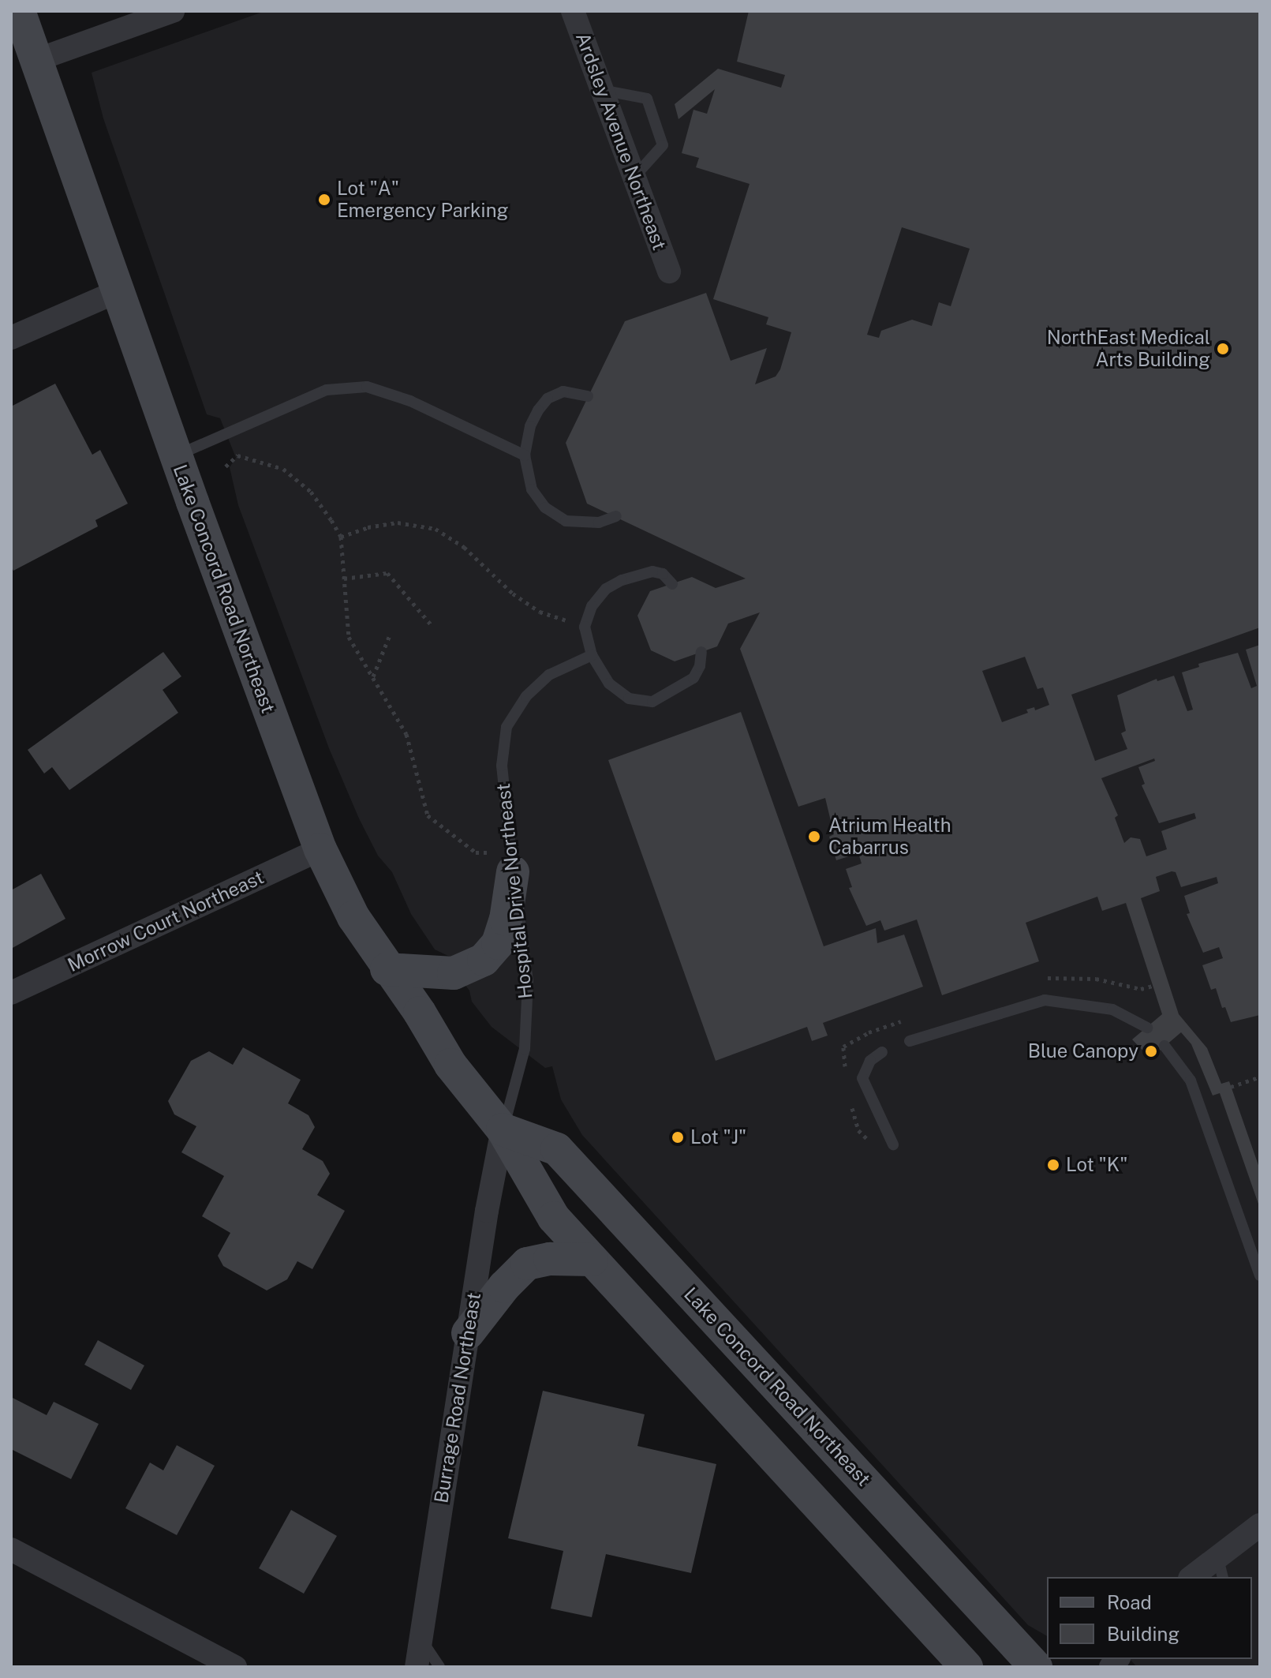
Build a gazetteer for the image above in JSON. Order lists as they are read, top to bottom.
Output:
{
  "streets": {
    "main road": ["Lake Concord Road Northeast"],
    "street": ["Ardsley Avenue Northeast", "Morrow Court Northeast", "Burrage Road Northeast"],
    "lane": ["Hospital Drive Northeast"]
  },
  "crossings": [
    ["Lake Concord Road Northeast", "Hospital Drive Northeast"],
    ["Lake Concord Road Northeast", "Morrow Court Northeast"],
    ["Lake Concord Road Northeast", "Burrage Road Northeast"],
    ["Hospital Drive Northeast", "Burrage Road Northeast"]
  ],
  "places": [
    "Lot \"A\" Emergency Parking",
    "NorthEast Medical Arts Building",
    "Atrium Health Cabarrus",
    "Blue Canopy",
    "Lot \"J\"",
    "Lot \"K\""
  ],
  "legend": ["Road", "Building"]
}
